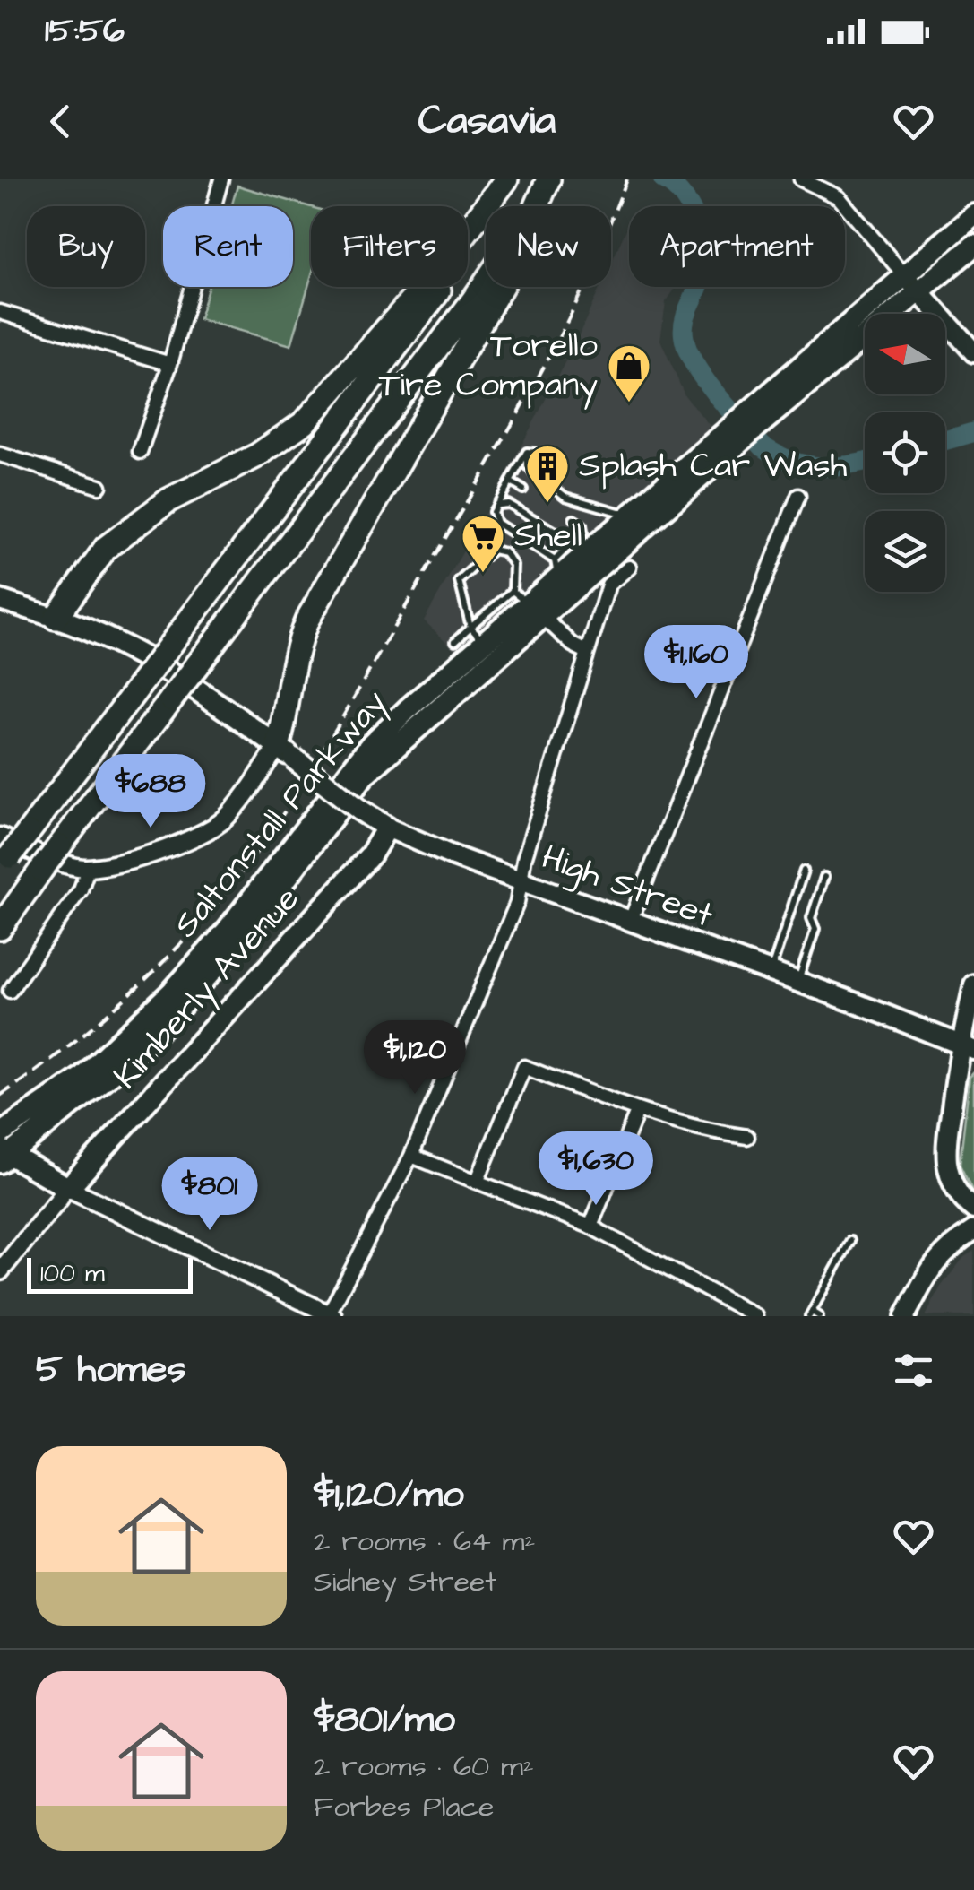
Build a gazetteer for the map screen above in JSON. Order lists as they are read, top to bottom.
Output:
{
  "streets": {
    "main road": ["Saltonstall Parkway", "High Street", "Kimberly Avenue"]
  },
  "crossings": [
    ["High Street", "Kimberly Avenue"]
  ],
  "places": {
    "shop": ["Torello Tire Company"],
    "building": ["Splash Car Wash"],
    "supermarket": ["Shell"]
  },
  "scale_bar": "100 m",
  "north": "left",
  "page": {
    "status": "15:56",
    "header": "Casavia",
    "chip": [
      "Buy",
      "Rent",
      "Filters",
      "New",
      "Apartment"
    ],
    "price": [
      "$1,160",
      "$688",
      "$1,120",
      "$1,630",
      "$801"
    ],
    "scale": "100 m",
    "heading": "5 homes",
    "list": [
      {
        "name": "$1,120/mo",
        "note": "2 rooms · 64 m² · Sidney Street"
      },
      {
        "name": "$801/mo",
        "note": "2 rooms · 60 m² · Forbes Place"
      }
    ]
  }
}
